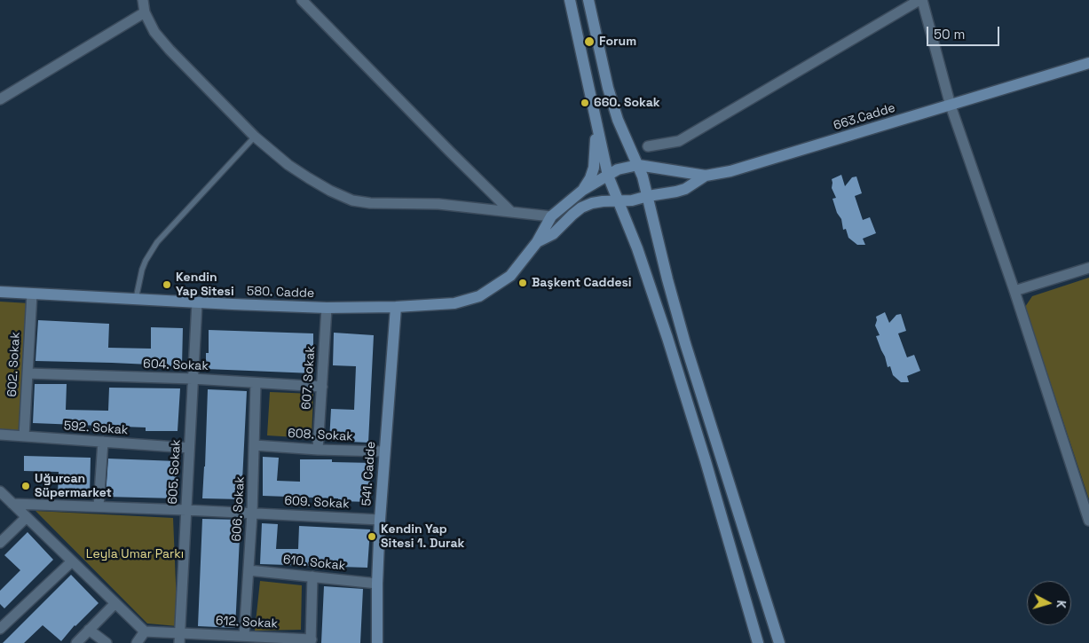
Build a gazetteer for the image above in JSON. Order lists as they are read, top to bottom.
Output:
{
  "streets": {
    "main road": ["663.Cadde", "580. Cadde", "541. Cadde"],
    "street": [
      "602. Sokak",
      "604. Sokak",
      "607. Sokak",
      "592. Sokak",
      "608. Sokak",
      "605. Sokak",
      "609. Sokak",
      "606. Sokak",
      "610. Sokak",
      "612. Sokak"
    ]
  },
  "crossings": [
    ["663.Cadde", "580. Cadde"],
    ["580. Cadde", "602. Sokak"],
    ["580. Cadde", "607. Sokak"],
    ["580. Cadde", "605. Sokak"],
    ["580. Cadde", "541. Cadde"],
    ["602. Sokak", "604. Sokak"],
    ["602. Sokak", "592. Sokak"],
    ["604. Sokak", "607. Sokak"],
    ["604. Sokak", "605. Sokak"],
    ["604. Sokak", "606. Sokak"],
    ["607. Sokak", "608. Sokak"],
    ["592. Sokak", "605. Sokak"],
    ["608. Sokak", "541. Cadde"],
    ["608. Sokak", "606. Sokak"],
    ["605. Sokak", "609. Sokak"],
    ["605. Sokak", "612. Sokak"],
    ["541. Cadde", "609. Sokak"],
    ["541. Cadde", "610. Sokak"],
    ["609. Sokak", "606. Sokak"],
    ["606. Sokak", "610. Sokak"],
    ["606. Sokak", "612. Sokak"]
  ],
  "parks": ["Leyla Umar Parkı"],
  "places": [
    "Forum",
    "660. Sokak",
    "Başkent Caddesi",
    "Kendin Yap Sitesi",
    "Uğurcan Süpermarket",
    "Kendin Yap Sitesi 1. Durak"
  ],
  "scale_bar": "50 m",
  "north": "right"
}
